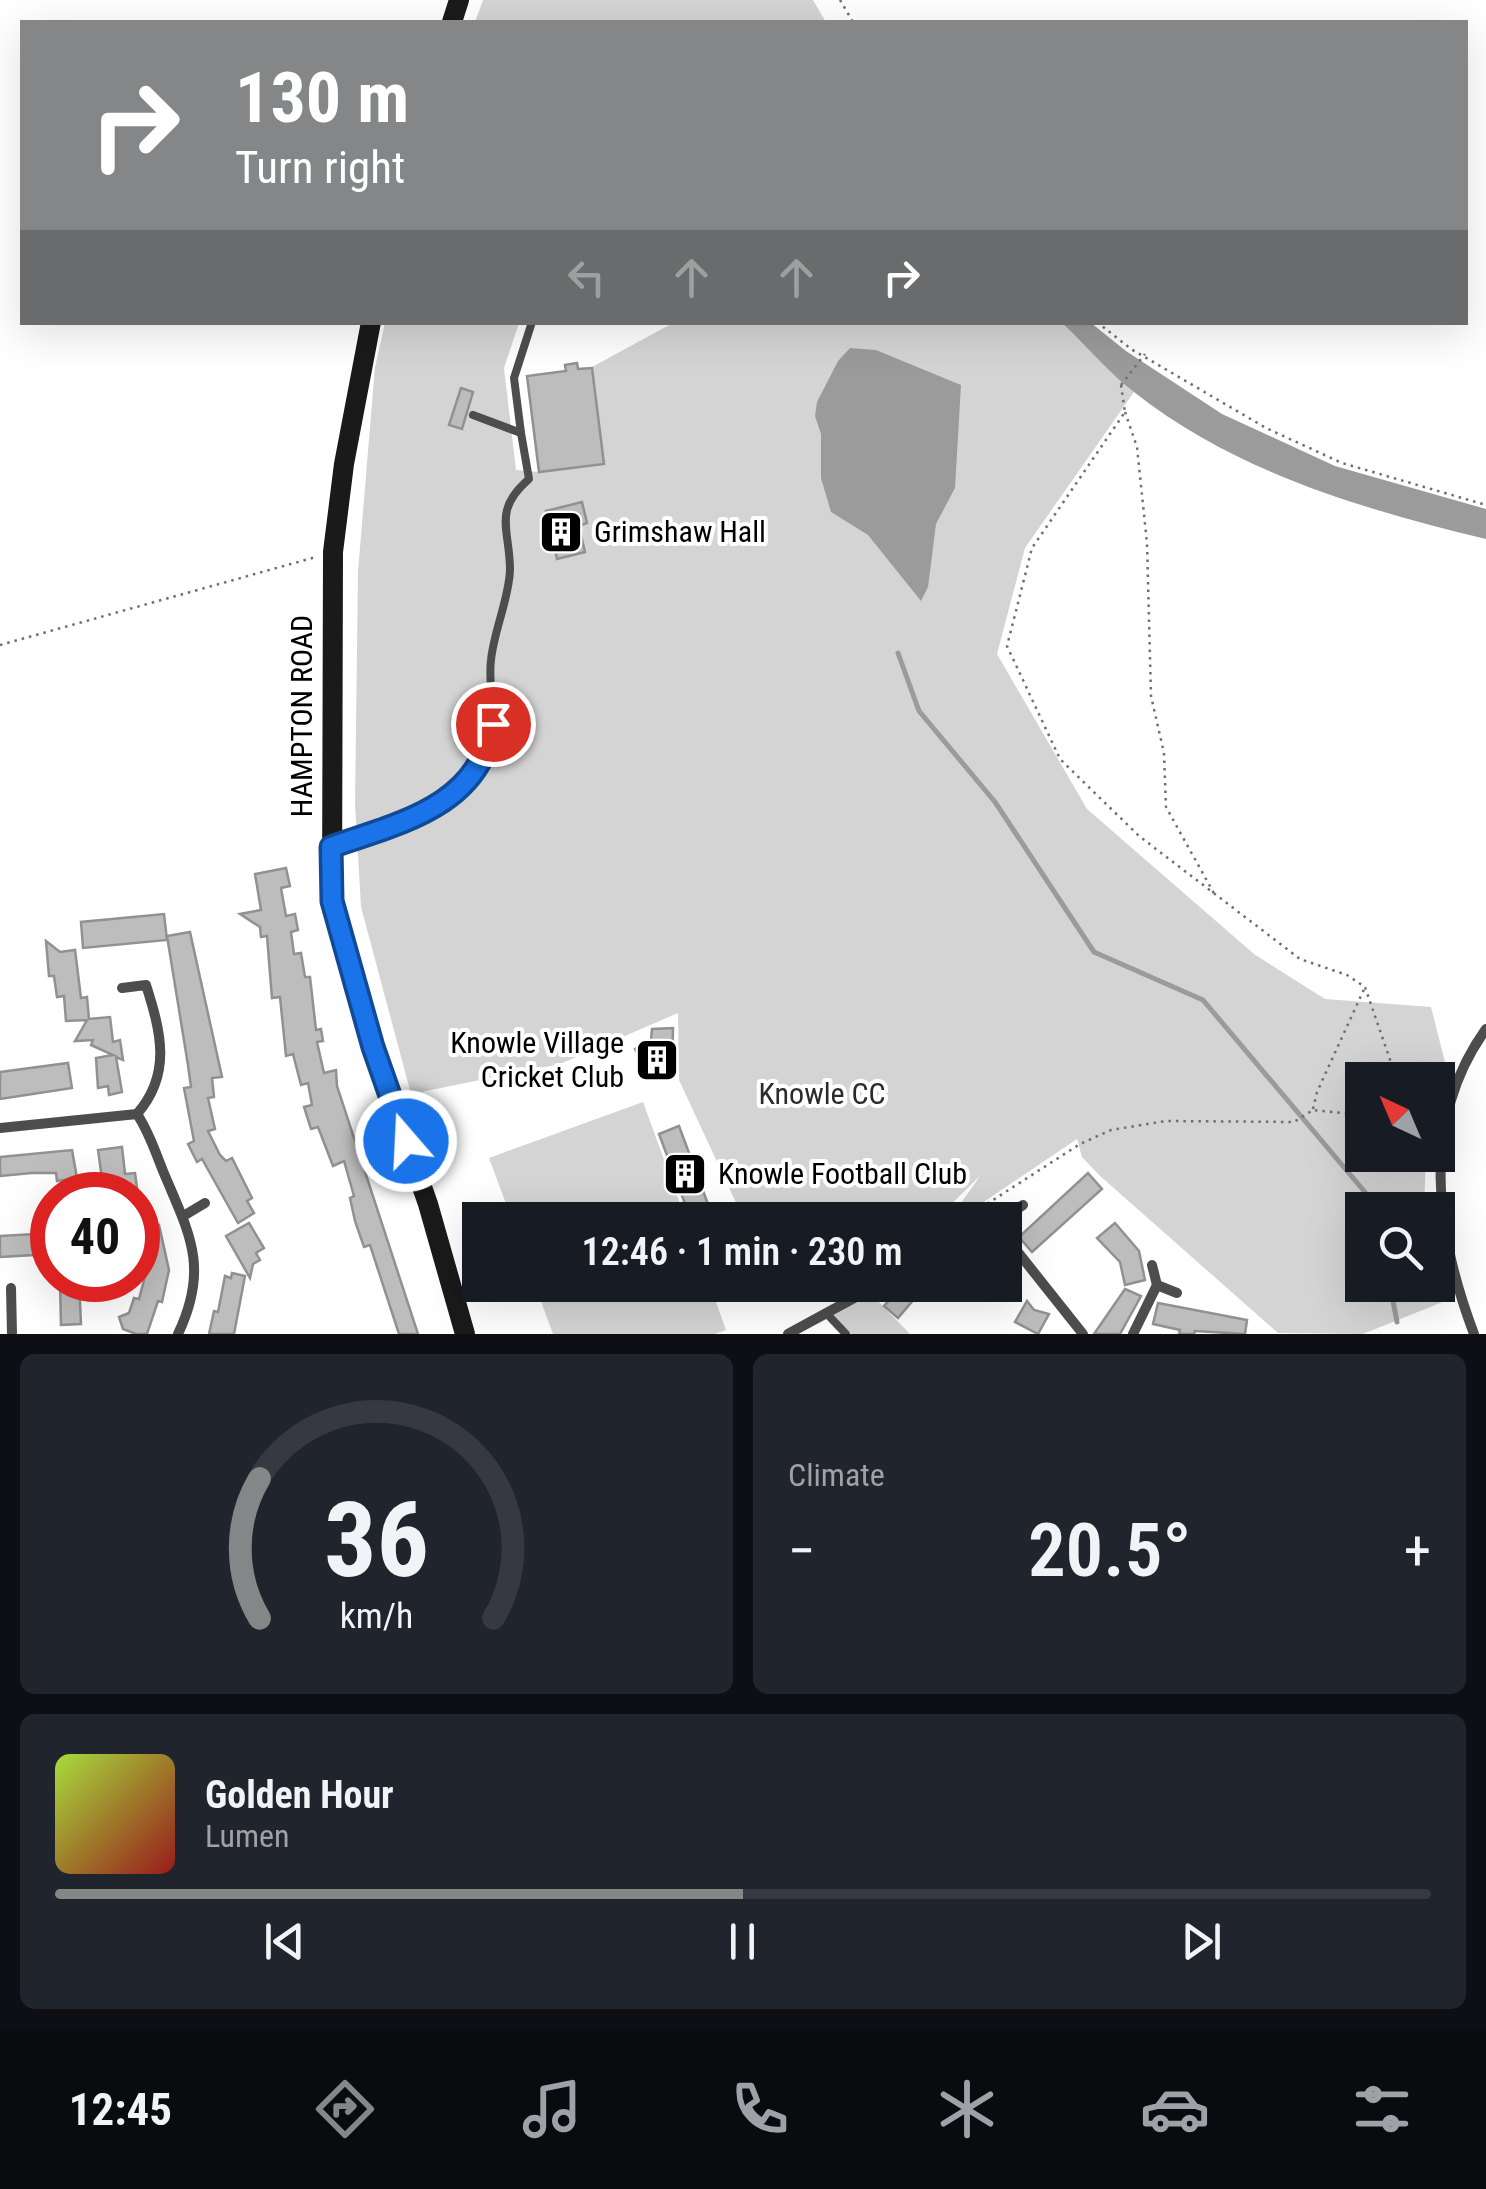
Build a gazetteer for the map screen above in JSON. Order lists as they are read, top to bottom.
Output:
{
  "streets": {
    "street": ["HAMPTON ROAD"]
  },
  "parks": ["Knowle CC"],
  "places": {
    "building": ["Grimshaw Hall", "Knowle Village Cricket Club", "Knowle Football Club"]
  },
  "north": "top left",
  "page": {
    "turn": ["130 m", "Turn right"],
    "limit": "40",
    "trip": "12:46 · 1 min · 230 m",
    "tile": "Climate",
    "heat": ["−", "20.5°", "+"],
    "song": ["Golden Hour", "Lumen"],
    "tabs": "12:45",
    "gauge": ["36", "km/h"]
  }
}
